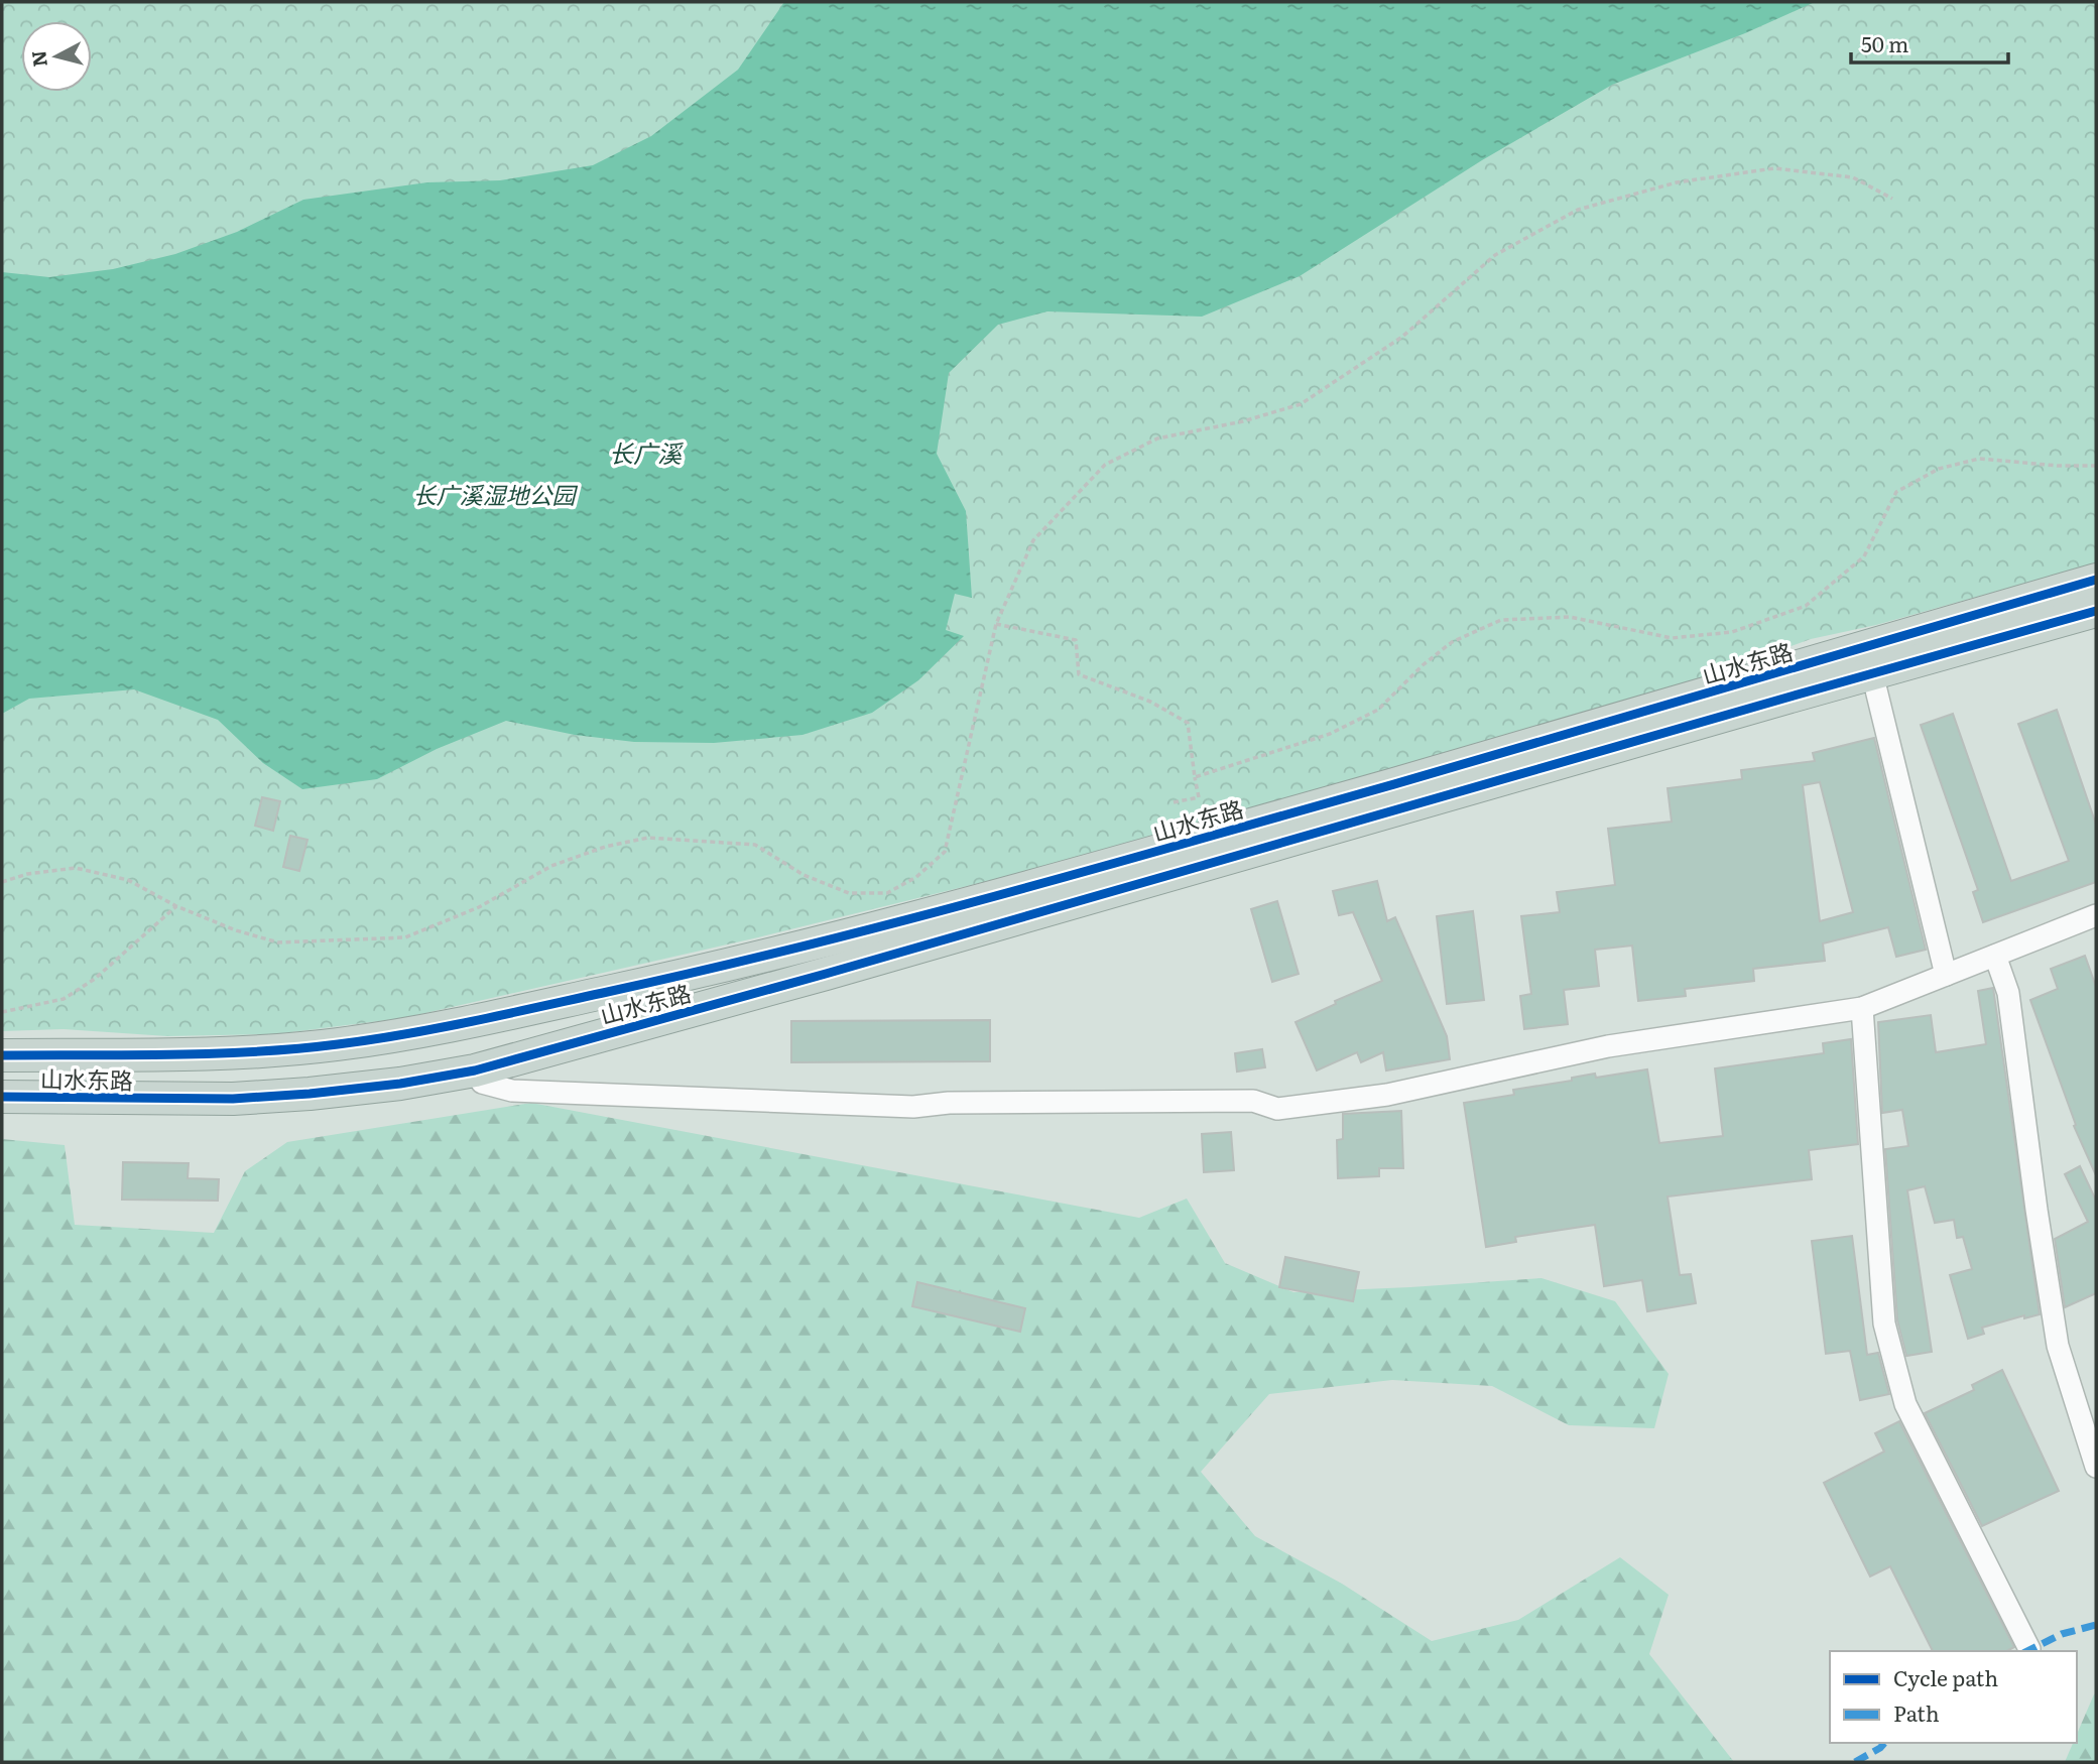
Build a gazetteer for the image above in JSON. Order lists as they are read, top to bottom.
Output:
{
  "streets": {
    "highway": ["山水东路"]
  },
  "water": ["长广溪"],
  "parks": ["长广溪湿地公园"],
  "legend": ["Cycle path", "Path"],
  "scale_bar": "50 m",
  "north": "left"
}
